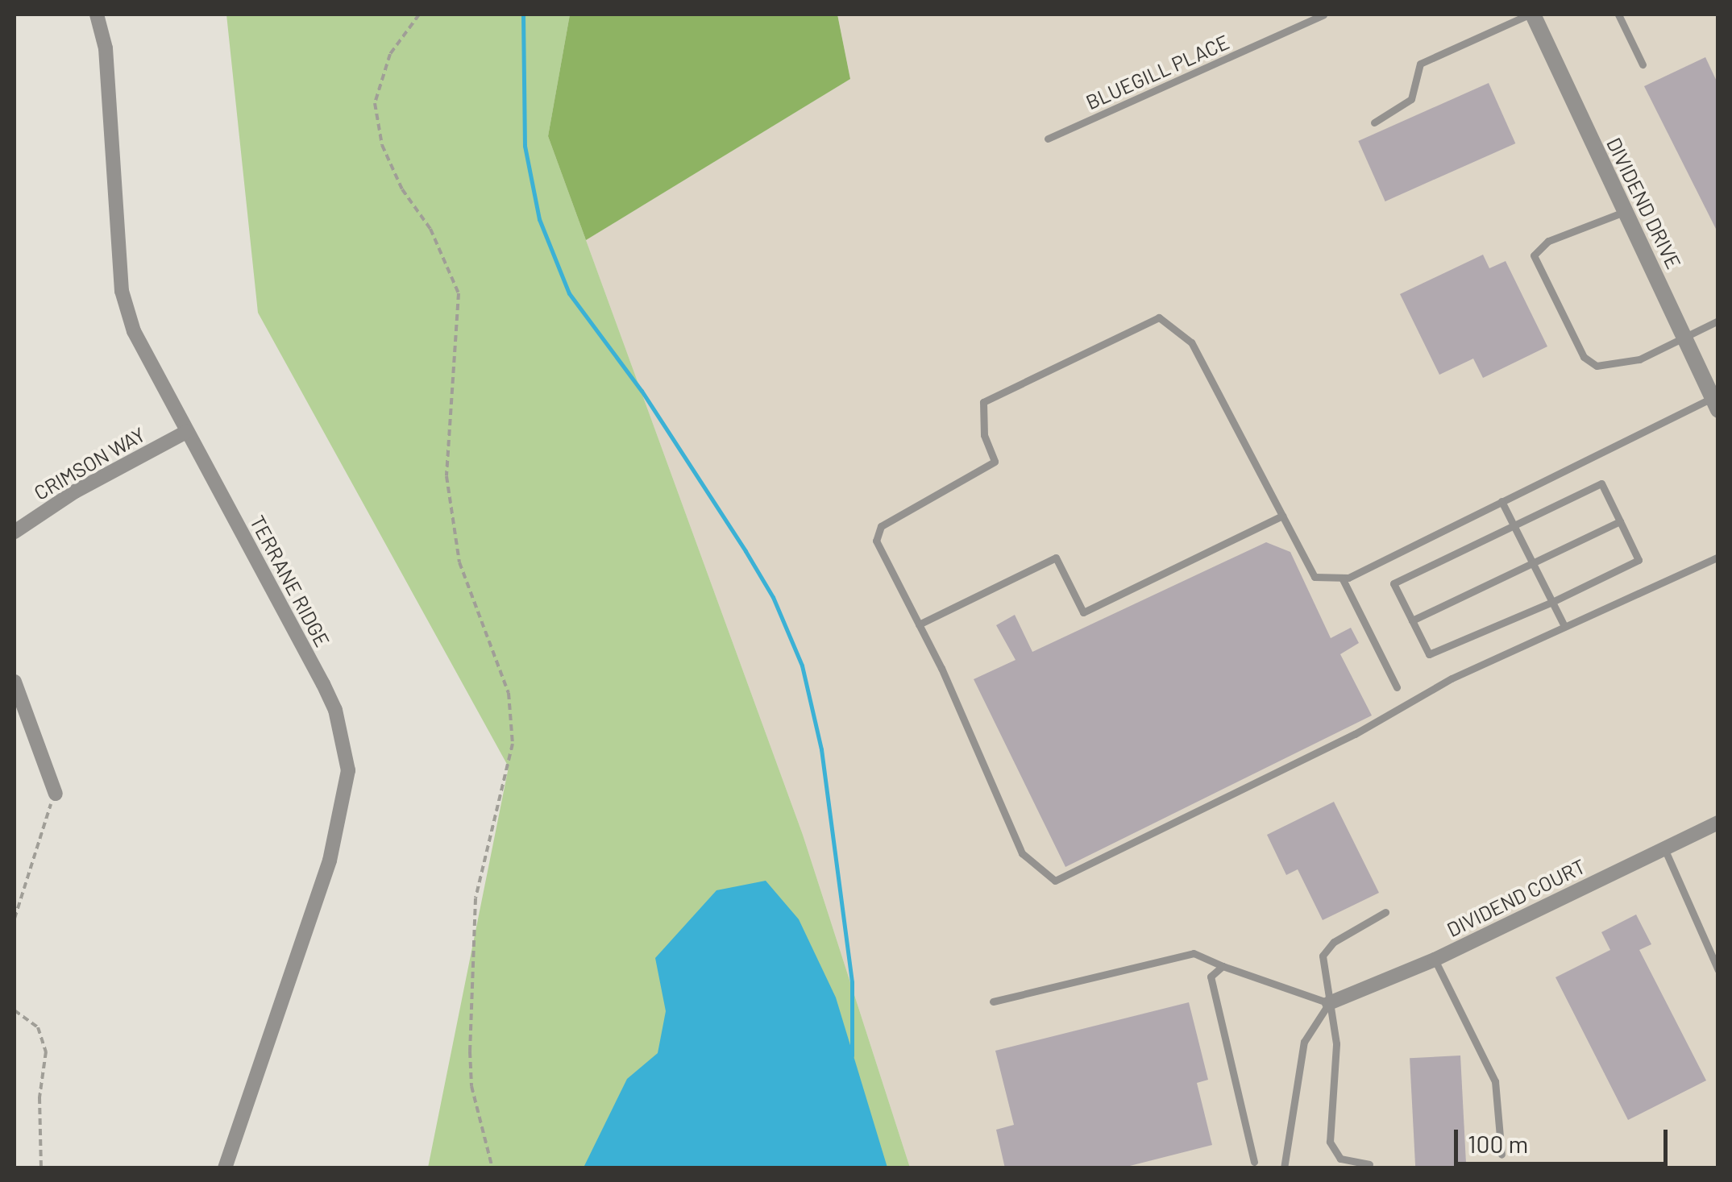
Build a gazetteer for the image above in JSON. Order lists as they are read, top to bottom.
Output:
{
  "streets": {
    "street": [
      "DIVIDEND DRIVE",
      "CRIMSON WAY",
      "TERRANE RIDGE",
      "DIVIDEND COURT"
    ],
    "lane": ["BLUEGILL PLACE"]
  },
  "crossings": [
    ["CRIMSON WAY", "TERRANE RIDGE"]
  ],
  "scale_bar": "100 m"
}
